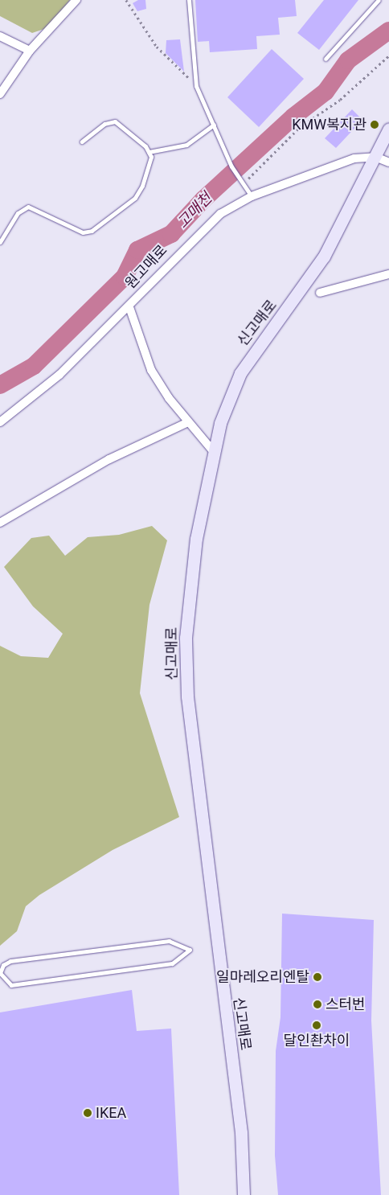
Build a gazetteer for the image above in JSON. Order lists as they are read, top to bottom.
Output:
{
  "streets": {
    "street": ["원고매로", "신고매로"]
  },
  "crossings": [
    ["원고매로", "신고매로"]
  ],
  "water": ["고매천"],
  "places": [
    "KMW복지관",
    "일마레오리엔탈",
    "스터번",
    "달인촨차이",
    "IKEA"
  ]
}
